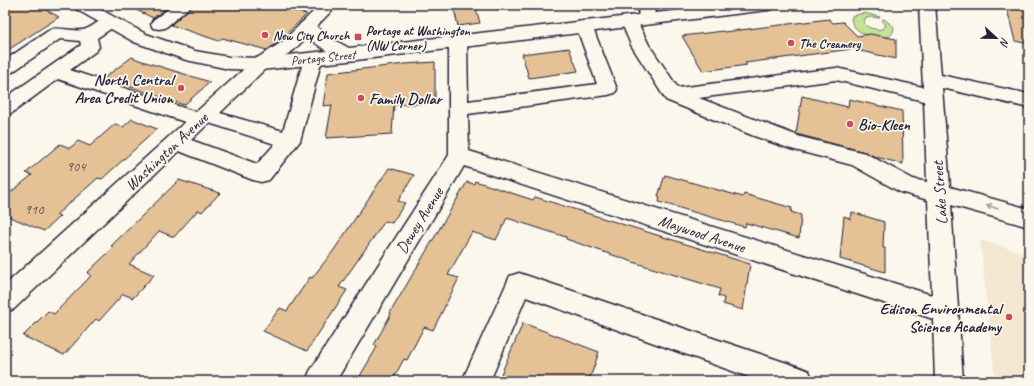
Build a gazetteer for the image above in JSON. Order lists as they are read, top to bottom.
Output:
{
  "streets": {
    "street": [
      "Portage Street",
      "Washington Avenue",
      "Lake Street",
      "Dewey Avenue",
      "Maywood Avenue"
    ]
  },
  "crossings": [
    ["Portage Street", "Washington Avenue"],
    ["Lake Street", "Maywood Avenue"],
    ["Dewey Avenue", "Maywood Avenue"]
  ],
  "places": {
    "other": [
      "New City Church",
      "The Creamery",
      "North Central Area Credit Union",
      "Family Dollar",
      "Bio-Kleen",
      "Edison Environmental Science Academy"
    ],
    "transit": ["Portage at Washington (NW Corner)"]
  },
  "house_numbers": ["904", "910"],
  "north": "right"
}
